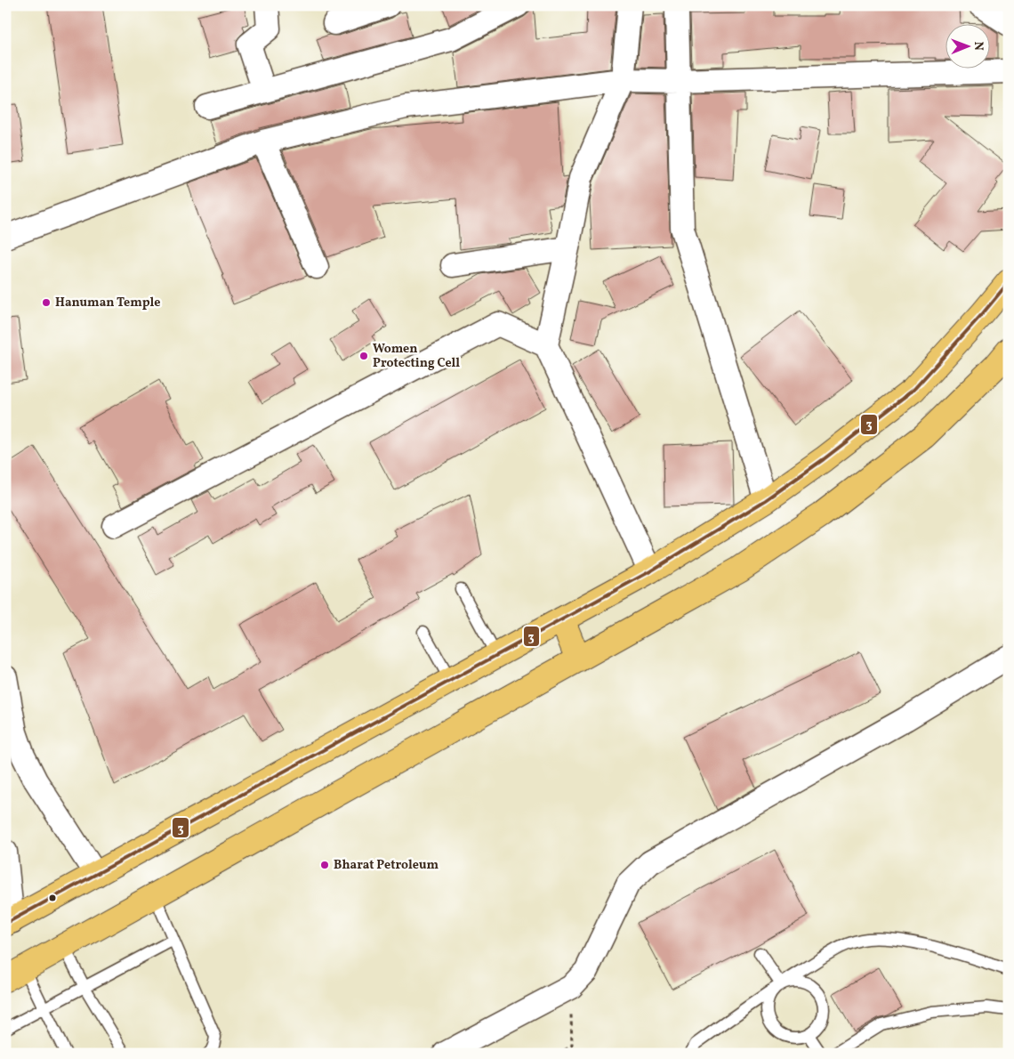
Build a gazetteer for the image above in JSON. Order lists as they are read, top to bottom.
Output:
{
  "places": ["Hanuman Temple", "Women Protecting Cell", "Bharat Petroleum"],
  "lines": ["transit line 3"],
  "north": "right"
}
